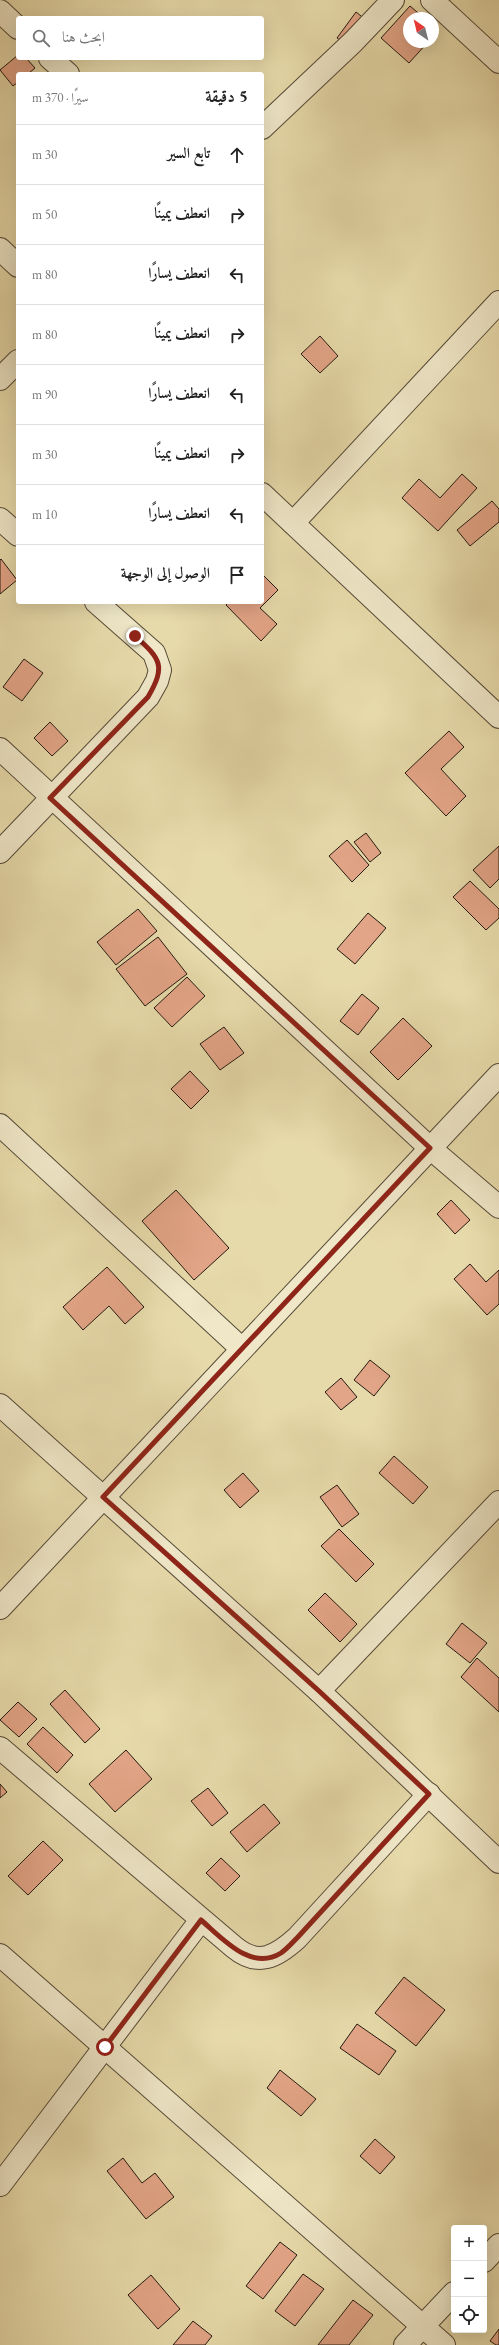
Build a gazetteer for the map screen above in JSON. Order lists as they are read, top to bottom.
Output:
{
  "north": "top left",
  "page": {
    "search": "ابحث هنا",
    "heading": ["5 دقيقة", "سيرًا · 370 m"],
    "list": [
      ["تابع السير", "30 m"],
      ["انعطف يمينًا", "50 m"],
      ["انعطف يسارًا", "80 m"],
      ["انعطف يمينًا", "80 m"],
      ["انعطف يسارًا", "90 m"],
      ["انعطف يمينًا", "30 m"],
      ["انعطف يسارًا", "10 m"],
      "الوصول إلى الوجهة"
    ],
    "map_buttons": ["+", "−"]
  }
}
